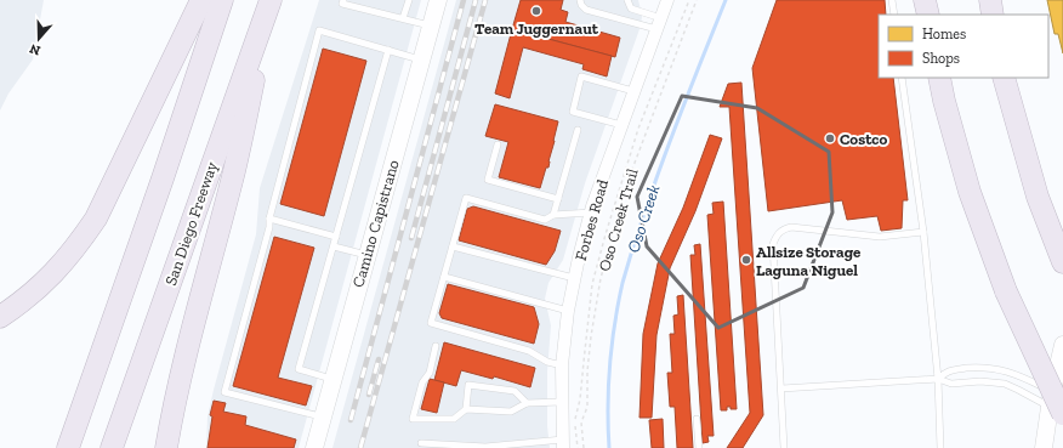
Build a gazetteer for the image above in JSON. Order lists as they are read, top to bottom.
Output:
{
  "streets": {
    "highway": ["San Diego Freeway"],
    "street": ["Forbes Road", "Camino Capistrano"],
    "path": ["Oso Creek Trail"]
  },
  "water": ["Oso Creek"],
  "places": ["Team Juggernaut", "Costco", "Allsize Storage Laguna Niguel"],
  "legend": ["Homes", "Shops"],
  "north": "bottom"
}
